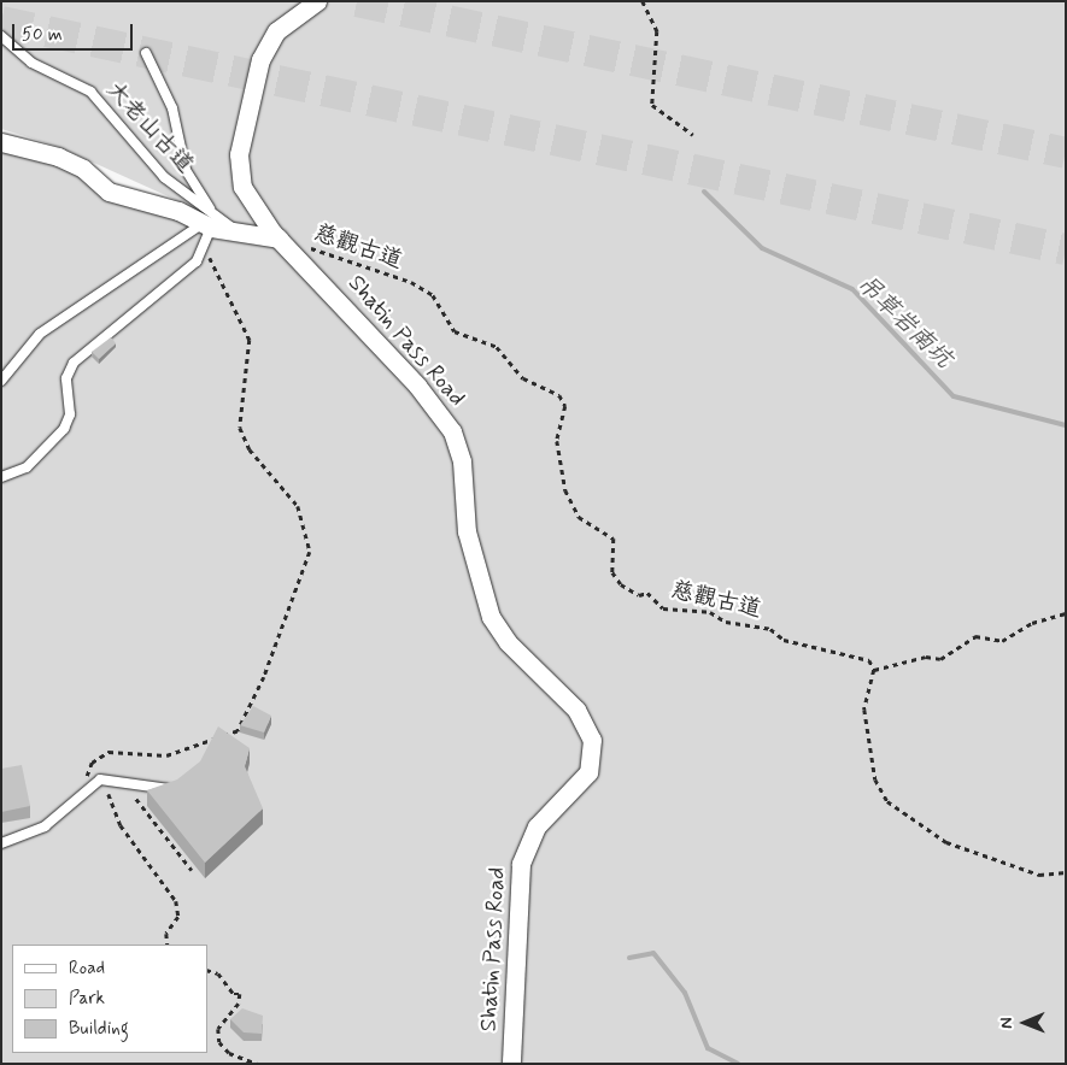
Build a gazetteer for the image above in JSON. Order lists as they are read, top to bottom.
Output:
{
  "streets": {
    "street": ["Shatin Pass Road"],
    "lane": ["大老山古道"],
    "path": ["慈觀古道"]
  },
  "crossings": [
    ["慈觀古道", "Shatin Pass Road"]
  ],
  "water": ["吊草岩南坑"],
  "legend": ["Road", "Park", "Building"],
  "scale_bar": "50 m",
  "north": "left"
}
